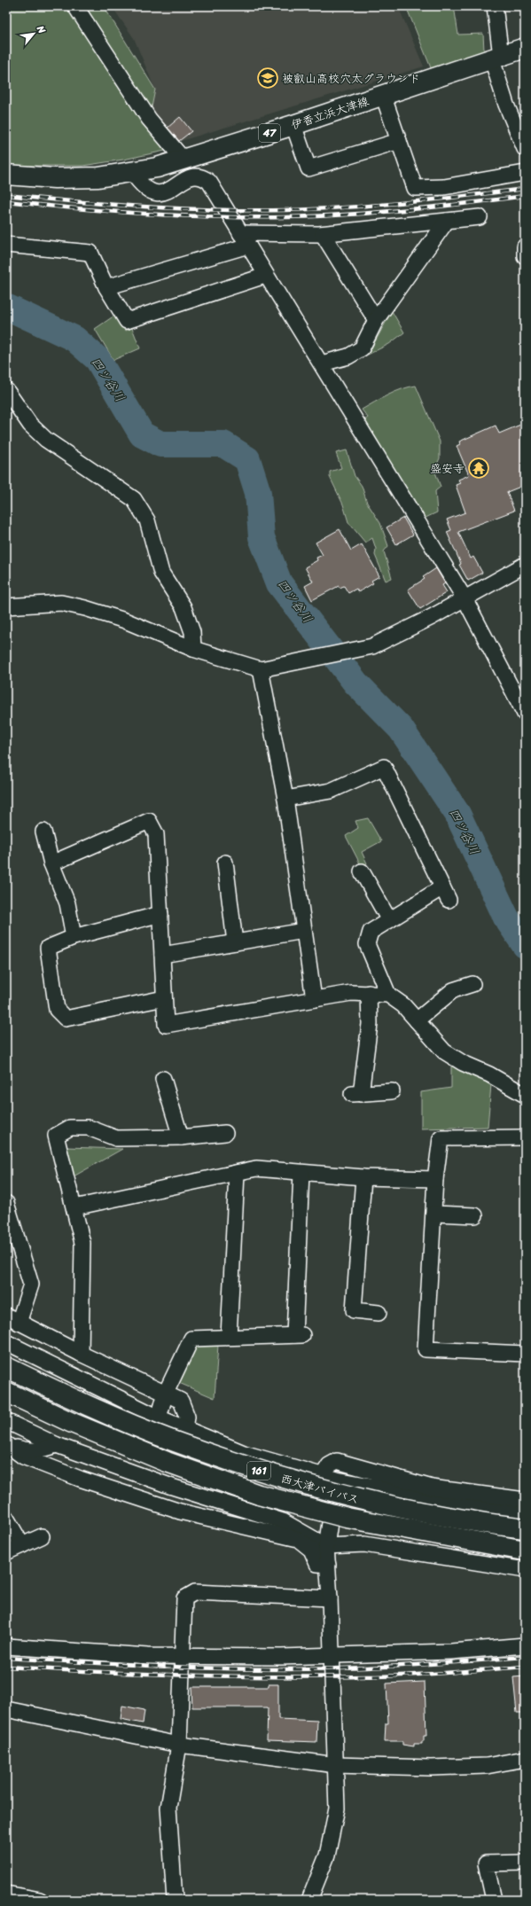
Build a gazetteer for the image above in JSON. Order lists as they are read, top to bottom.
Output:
{
  "streets": {
    "main road": [
      "伊香立浜大津線",
      "47",
      "161",
      "西大津バイパス"
    ]
  },
  "water": ["四ツ谷川"],
  "places": {
    "school or university": ["被叡山高校穴太グラウンド"],
    "temple": ["盛安寺"]
  },
  "north": "top right"
}
